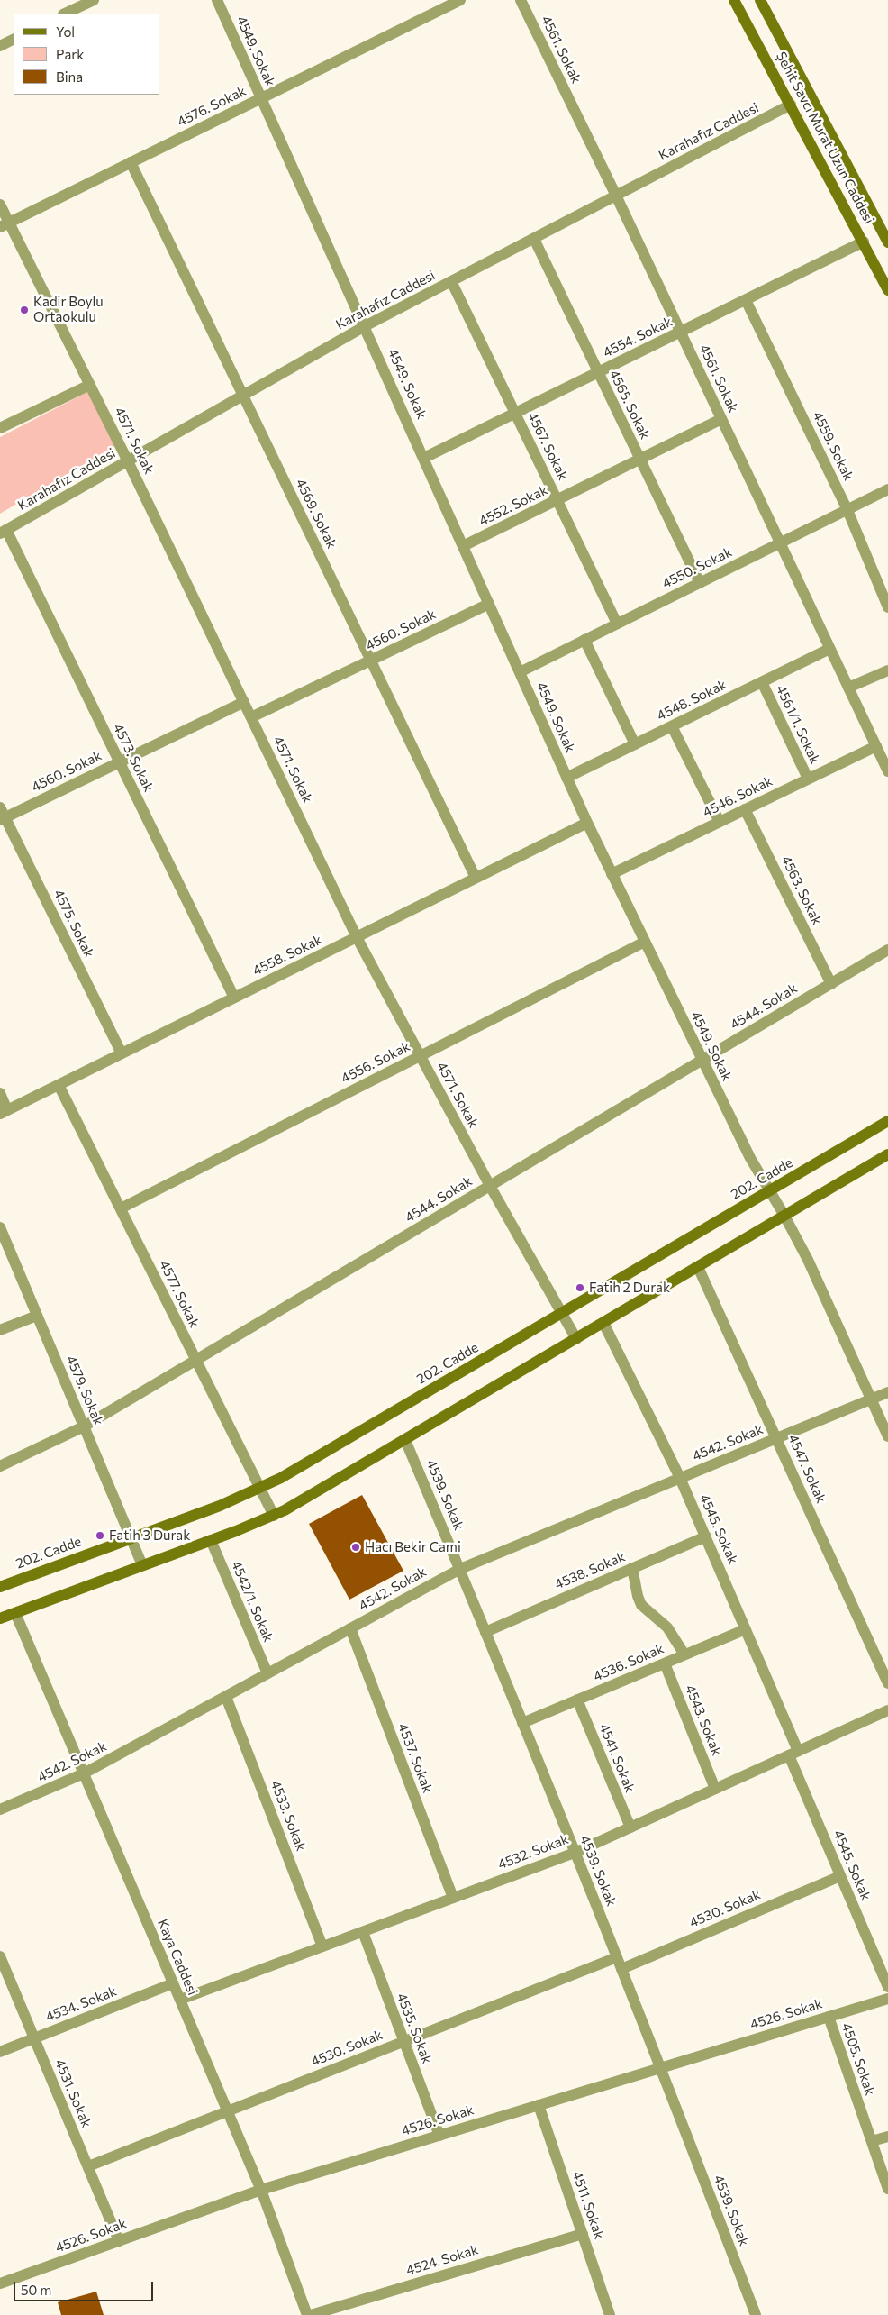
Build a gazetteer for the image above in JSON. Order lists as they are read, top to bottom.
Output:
{
  "streets": {
    "main road": ["Şehit Savcı Murat Uzun Caddesi", "202. Cadde"],
    "street": [
      "4561. Sokak",
      "4549. Sokak",
      "4576. Sokak",
      "Karahafız Caddesi",
      "4554. Sokak",
      "4565. Sokak",
      "4571. Sokak",
      "4567. Sokak",
      "4559. Sokak",
      "4552. Sokak",
      "4569. Sokak",
      "4550. Sokak",
      "4560. Sokak",
      "4548. Sokak",
      "4561/1. Sokak",
      "4573. Sokak",
      "4546. Sokak",
      "4563. Sokak",
      "4575. Sokak",
      "4558. Sokak",
      "4544. Sokak",
      "4556. Sokak",
      "4577. Sokak",
      "4579. Sokak",
      "4542. Sokak",
      "4547. Sokak",
      "4539. Sokak",
      "4545. Sokak",
      "4538. Sokak",
      "4542/1. Sokak",
      "4536. Sokak",
      "4543. Sokak",
      "4537. Sokak",
      "4541. Sokak",
      "4533. Sokak",
      "4532. Sokak",
      "4530. Sokak",
      "Kaya Caddesi",
      "4534. Sokak",
      "4526. Sokak",
      "4535. Sokak",
      "4505. Sokak",
      "4531. Sokak",
      "4511. Sokak",
      "4524. Sokak"
    ]
  },
  "crossings": [
    ["4561. Sokak", "Karahafız Caddesi"],
    ["4561. Sokak", "4554. Sokak"],
    ["4561. Sokak", "4552. Sokak"],
    ["4561. Sokak", "4550. Sokak"],
    ["4561. Sokak", "4548. Sokak"],
    ["4561. Sokak", "4546. Sokak"],
    ["4549. Sokak", "4576. Sokak"],
    ["4549. Sokak", "Karahafız Caddesi"],
    ["4549. Sokak", "4554. Sokak"],
    ["4549. Sokak", "4552. Sokak"],
    ["4549. Sokak", "4550. Sokak"],
    ["4549. Sokak", "4560. Sokak"],
    ["4549. Sokak", "4548. Sokak"],
    ["4549. Sokak", "4546. Sokak"],
    ["4549. Sokak", "4558. Sokak"],
    ["4549. Sokak", "4544. Sokak"],
    ["4549. Sokak", "4556. Sokak"],
    ["4549. Sokak", "202. Cadde"],
    ["4549. Sokak", "4542. Sokak"],
    ["4576. Sokak", "4571. Sokak"],
    ["4576. Sokak", "4569. Sokak"],
    ["Karahafız Caddesi", "Şehit Savcı Murat Uzun Caddesi"],
    ["Karahafız Caddesi", "4565. Sokak"],
    ["Karahafız Caddesi", "4571. Sokak"],
    ["Karahafız Caddesi", "4567. Sokak"],
    ["Karahafız Caddesi", "4569. Sokak"],
    ["Karahafız Caddesi", "4573. Sokak"],
    ["Şehit Savcı Murat Uzun Caddesi", "4554. Sokak"],
    ["4554. Sokak", "4565. Sokak"],
    ["4554. Sokak", "4567. Sokak"],
    ["4554. Sokak", "4559. Sokak"],
    ["4565. Sokak", "4552. Sokak"],
    ["4565. Sokak", "4550. Sokak"],
    ["4571. Sokak", "4560. Sokak"],
    ["4571. Sokak", "4558. Sokak"],
    ["4571. Sokak", "4544. Sokak"],
    ["4571. Sokak", "4556. Sokak"],
    ["4571. Sokak", "202. Cadde"],
    ["4567. Sokak", "4552. Sokak"],
    ["4567. Sokak", "4550. Sokak"],
    ["4559. Sokak", "4550. Sokak"],
    ["4569. Sokak", "4560. Sokak"],
    ["4569. Sokak", "4558. Sokak"],
    ["4560. Sokak", "4573. Sokak"],
    ["4560. Sokak", "4575. Sokak"],
    ["4548. Sokak", "4561/1. Sokak"],
    ["4561/1. Sokak", "4546. Sokak"],
    ["4573. Sokak", "4558. Sokak"],
    ["4546. Sokak", "4563. Sokak"],
    ["4563. Sokak", "4544. Sokak"],
    ["4575. Sokak", "4558. Sokak"],
    ["4558. Sokak", "4577. Sokak"],
    ["4544. Sokak", "4577. Sokak"],
    ["4544. Sokak", "4579. Sokak"],
    ["4556. Sokak", "4577. Sokak"],
    ["202. Cadde", "4577. Sokak"],
    ["202. Cadde", "4579. Sokak"],
    ["4542. Sokak", "4547. Sokak"],
    ["4542. Sokak", "4539. Sokak"],
    ["4542. Sokak", "4545. Sokak"],
    ["4542. Sokak", "4542/1. Sokak"],
    ["4542. Sokak", "4537. Sokak"],
    ["4542. Sokak", "4533. Sokak"],
    ["4542. Sokak", "Kaya Caddesi"],
    ["4539. Sokak", "4538. Sokak"],
    ["4539. Sokak", "4536. Sokak"],
    ["4539. Sokak", "4532. Sokak"],
    ["4539. Sokak", "4530. Sokak"],
    ["4539. Sokak", "4526. Sokak"],
    ["4545. Sokak", "4538. Sokak"],
    ["4545. Sokak", "4536. Sokak"],
    ["4545. Sokak", "4532. Sokak"],
    ["4545. Sokak", "4530. Sokak"],
    ["4536. Sokak", "4543. Sokak"],
    ["4536. Sokak", "4541. Sokak"],
    ["4543. Sokak", "4532. Sokak"],
    ["4537. Sokak", "4532. Sokak"],
    ["4541. Sokak", "4532. Sokak"],
    ["4533. Sokak", "4532. Sokak"],
    ["4532. Sokak", "Kaya Caddesi"],
    ["4532. Sokak", "4535. Sokak"],
    ["4530. Sokak", "Kaya Caddesi"],
    ["4530. Sokak", "4535. Sokak"],
    ["4530. Sokak", "4531. Sokak"],
    ["Kaya Caddesi", "4534. Sokak"],
    ["Kaya Caddesi", "4526. Sokak"],
    ["4534. Sokak", "4531. Sokak"],
    ["4526. Sokak", "4535. Sokak"],
    ["4526. Sokak", "4505. Sokak"],
    ["4526. Sokak", "4531. Sokak"],
    ["4526. Sokak", "4511. Sokak"],
    ["4511. Sokak", "4524. Sokak"]
  ],
  "places": [
    "Kadir Boylu Ortaokulu",
    "Fatih 2 Durak",
    "Fatih 3 Durak",
    "Hacı Bekir Cami"
  ],
  "legend": ["Yol", "Park", "Bina"],
  "scale_bar": "50 m"
}
